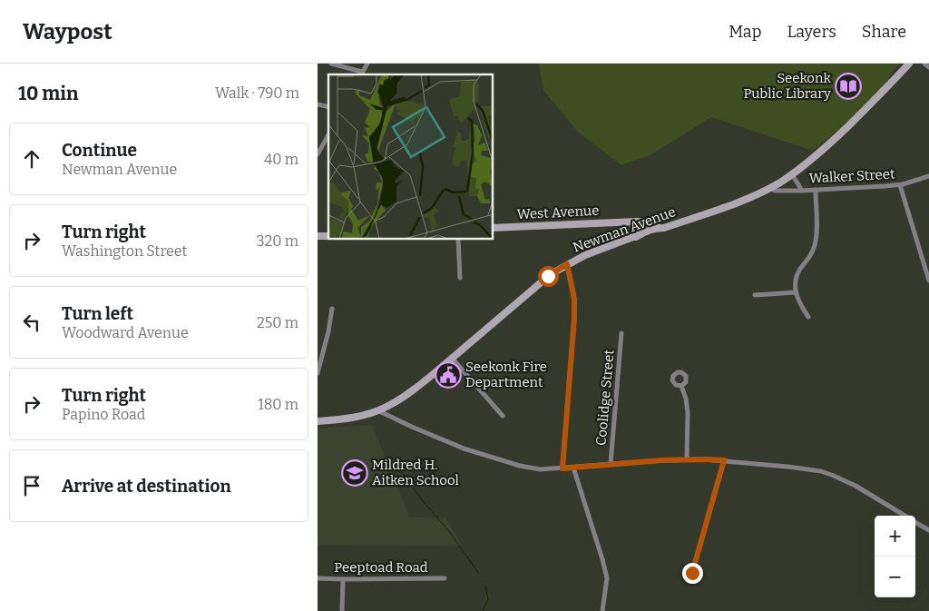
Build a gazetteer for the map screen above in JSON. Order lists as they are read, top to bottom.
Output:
{
  "streets": {
    "main road": ["West Avenue", "Newman Avenue"],
    "street": ["Walker Street", "Coolidge Street", "Peeptoad Road"]
  },
  "crossings": [
    ["Walker Street", "Newman Avenue"],
    ["West Avenue", "Newman Avenue"]
  ],
  "places": {
    "library": ["Seekonk Public Library"],
    "public building": ["Seekonk Fire Department"],
    "school or university": ["Mildred H. Aitken School"]
  },
  "page": {
    "header": "Waypost",
    "nav": ["Map", "Layers", "Share"],
    "heading": ["10 min", "Walk · 790 m"],
    "list": [
      ["Continue", "Newman Avenue", "40 m"],
      ["Turn right", "Washington Street", "320 m"],
      ["Turn left", "Woodward Avenue", "250 m"],
      ["Turn right", "Papino Road", "180 m"],
      "Arrive at destination"
    ],
    "map_buttons": ["+", "−"]
  }
}
